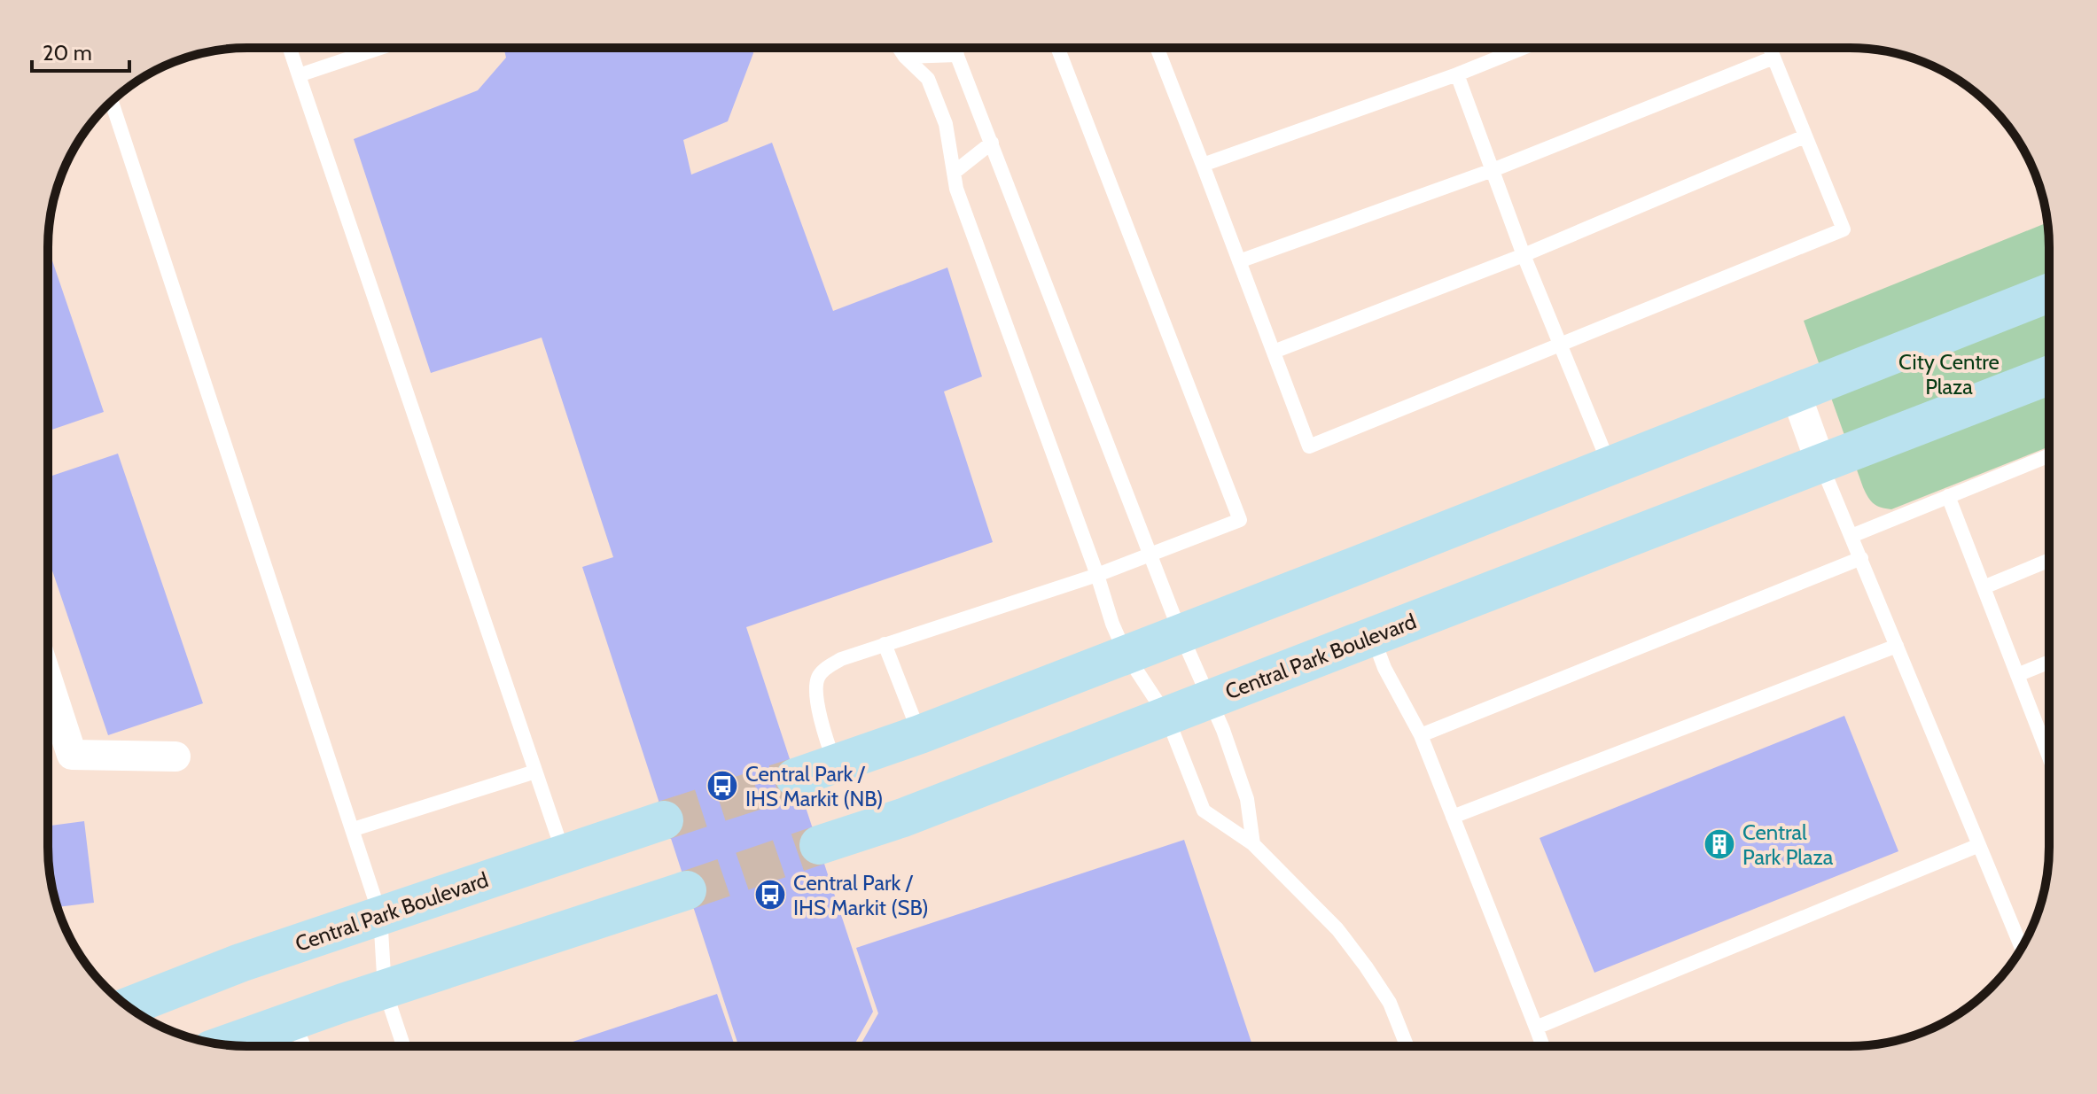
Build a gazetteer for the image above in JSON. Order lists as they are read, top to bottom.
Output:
{
  "streets": {
    "street": ["Central Park Boulevard"]
  },
  "parks": ["City Centre Plaza"],
  "places": {
    "bus stop": ["Central Park / IHS Markit (NB)", "Central Park / IHS Markit (SB)"],
    "building": ["Central Park Plaza"]
  },
  "scale_bar": "20 m"
}
